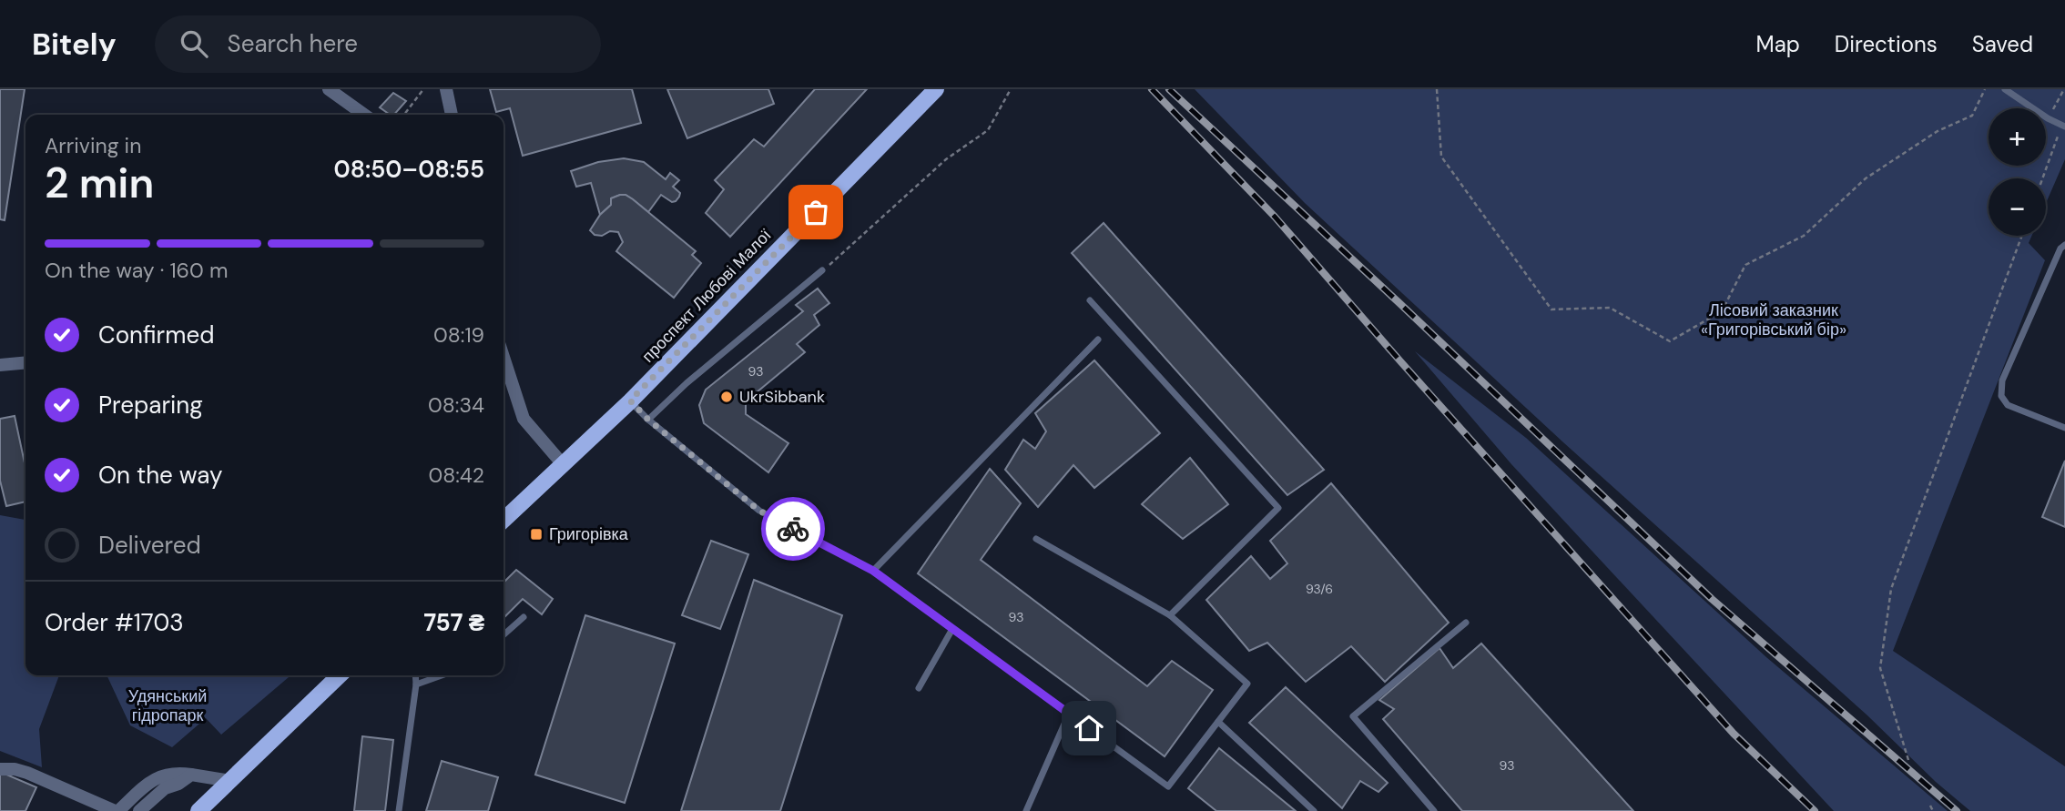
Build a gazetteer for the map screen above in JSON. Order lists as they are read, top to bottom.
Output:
{
  "streets": {
    "main road": ["проспект Любові Малої"]
  },
  "parks": ["Лісовий заказник «Григорівський бір»", "Удянський гідропарк"],
  "places": {
    "other": ["UkrSibbank"],
    "transit": ["Григорівка"]
  },
  "house_numbers": [
    "93",
    "93/6",
    "93",
    "93"
  ],
  "page": {
    "header": "Bitely",
    "search": "Search here",
    "nav": ["Map", "Directions", "Saved"],
    "map_buttons": ["+", "−"],
    "heading": ["2 min", "Arriving in", "08:50–08:55"],
    "panel": ["Order #1703", "757 ₴"],
    "bar": "On the way · 160 m",
    "list": [
      ["Confirmed", "08:19"],
      ["Preparing", "08:34"],
      ["On the way", "08:42"],
      "Delivered"
    ]
  }
}
